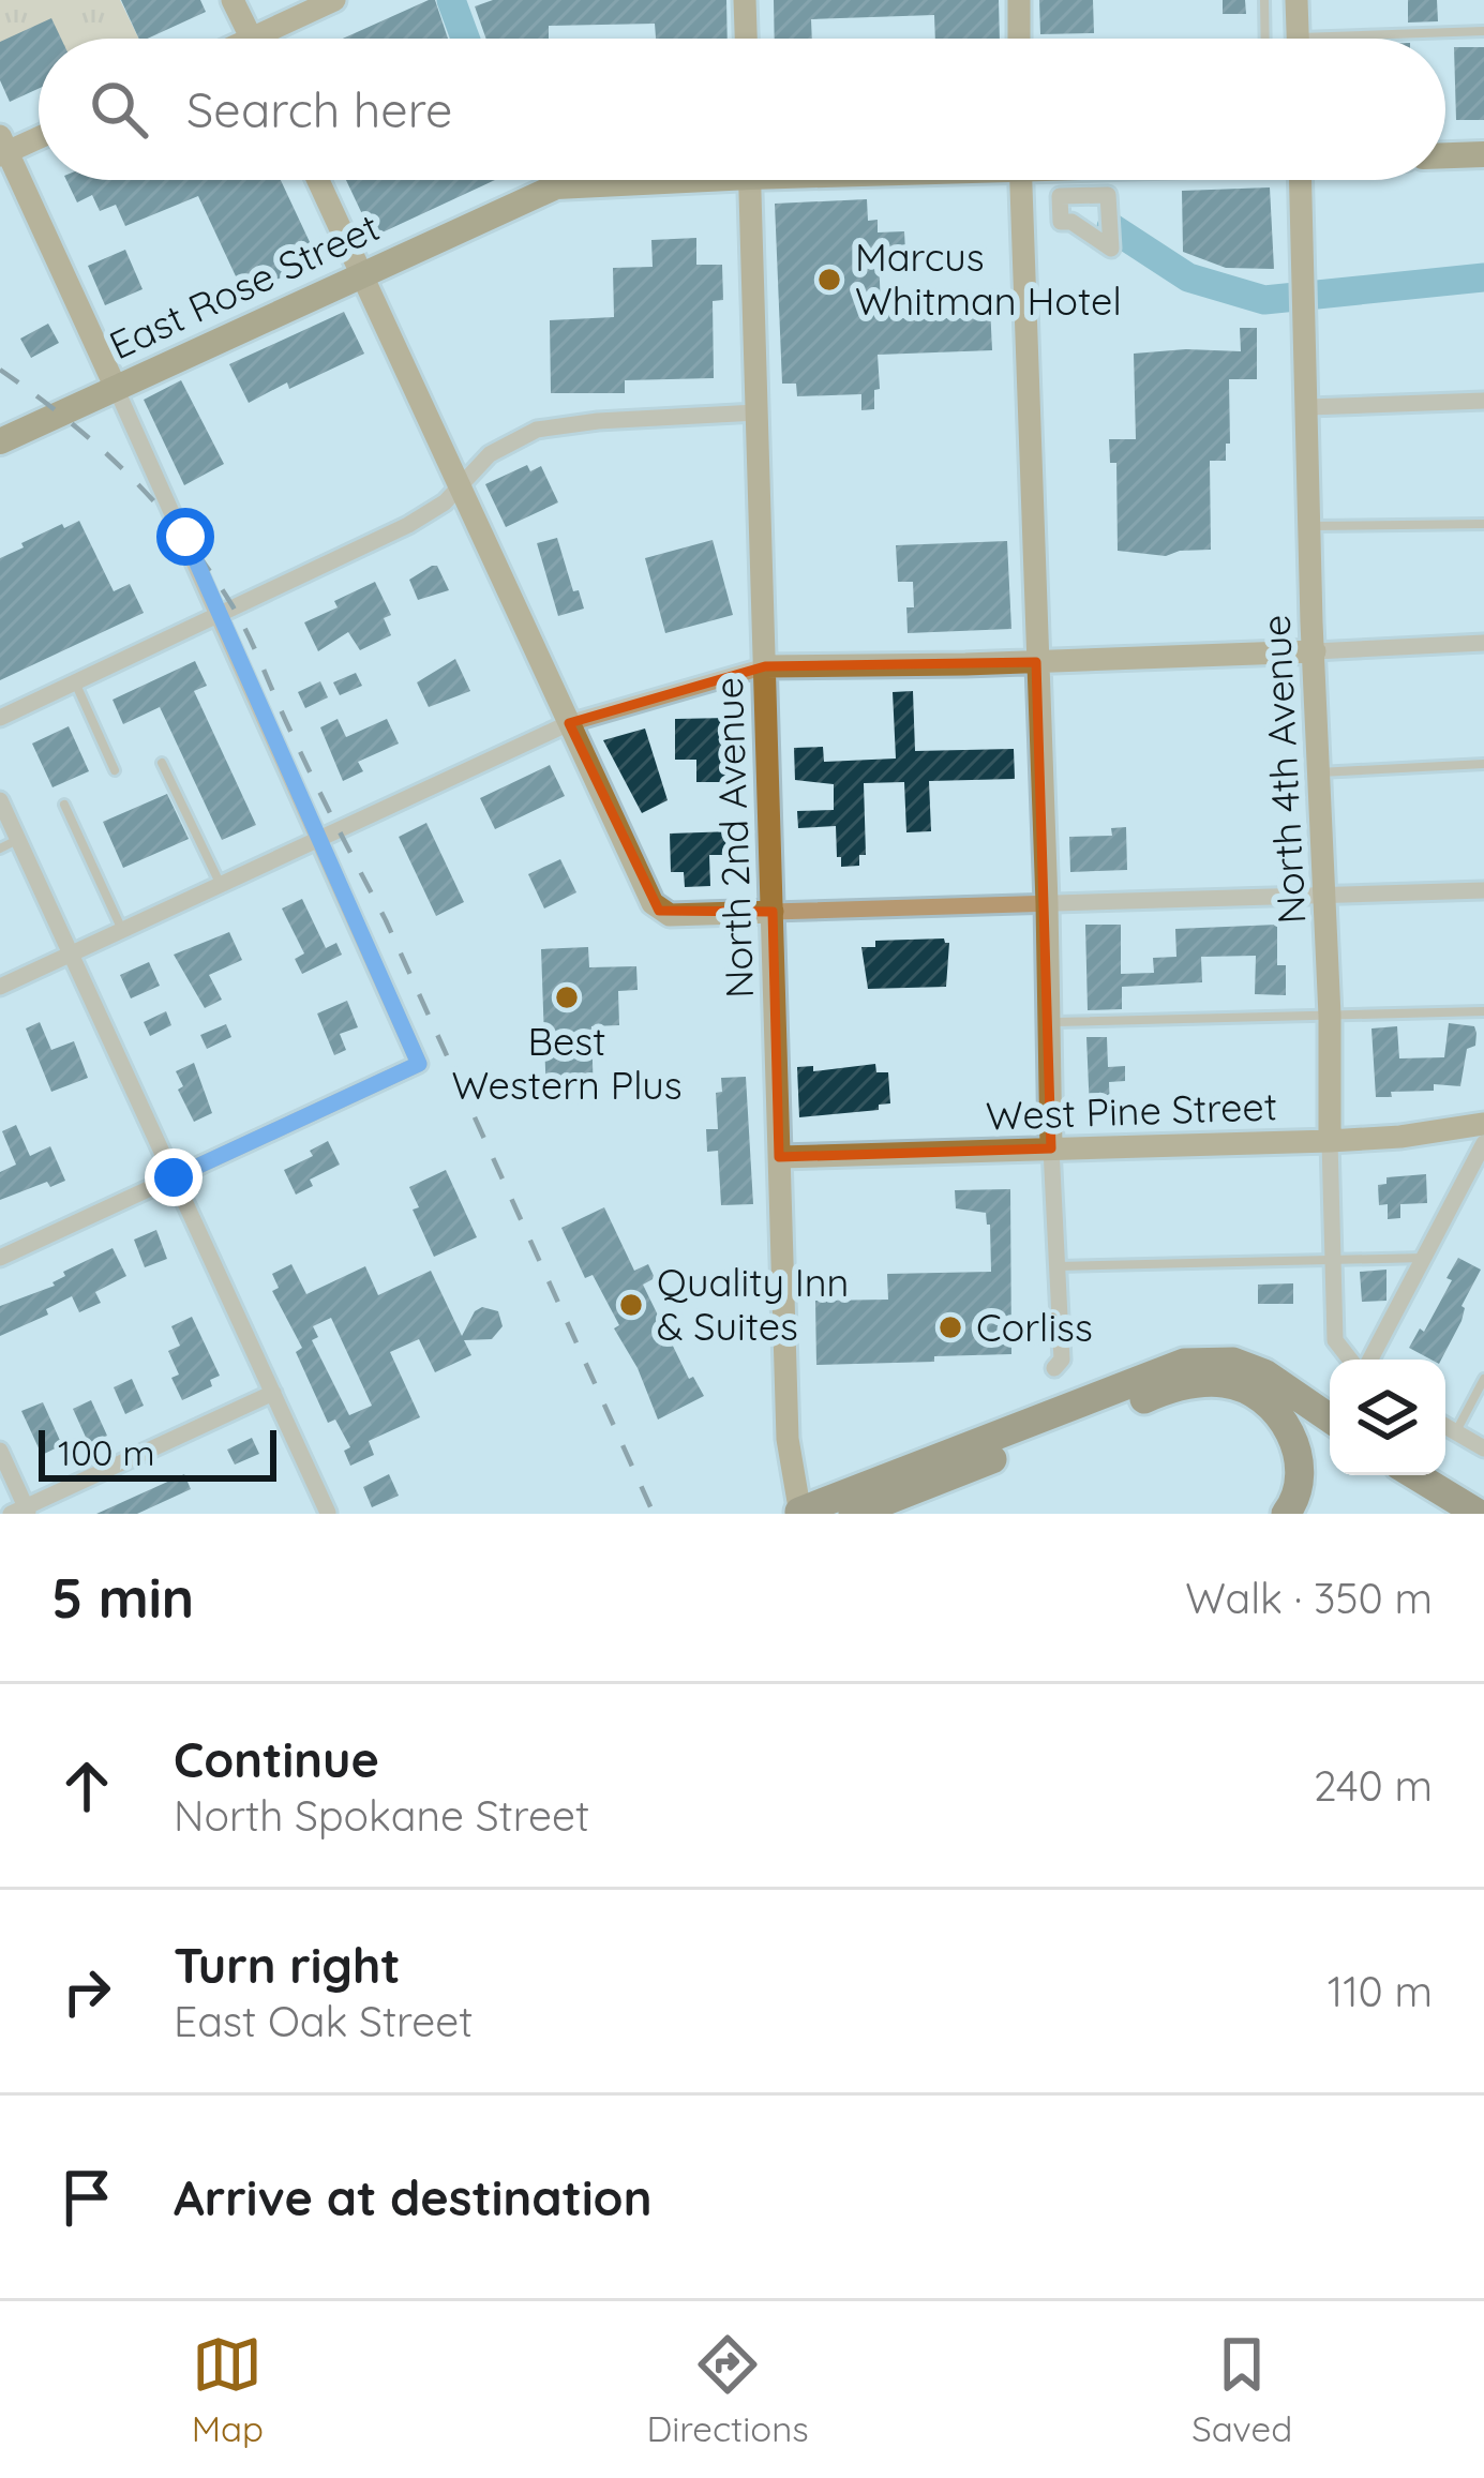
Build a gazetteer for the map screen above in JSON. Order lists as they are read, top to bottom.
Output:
{
  "streets": {
    "main road": ["East Rose Street"],
    "street": ["North 4th Avenue", "North 2nd Avenue", "West Pine Street"]
  },
  "crossings": [
    ["North 4th Avenue", "West Pine Street"],
    ["North 2nd Avenue", "West Pine Street"]
  ],
  "places": [
    "Marcus Whitman Hotel",
    "Best Western Plus",
    "Quality Inn & Suites",
    "Corliss"
  ],
  "scale_bar": "100 m",
  "page": {
    "search": "Search here",
    "scale": "100 m",
    "heading": ["5 min", "Walk · 350 m"],
    "list": [
      ["Continue", "North Spokane Street", "240 m"],
      ["Turn right", "East Oak Street", "110 m"],
      "Arrive at destination"
    ],
    "nav": ["Map", "Directions", "Saved"]
  }
}
